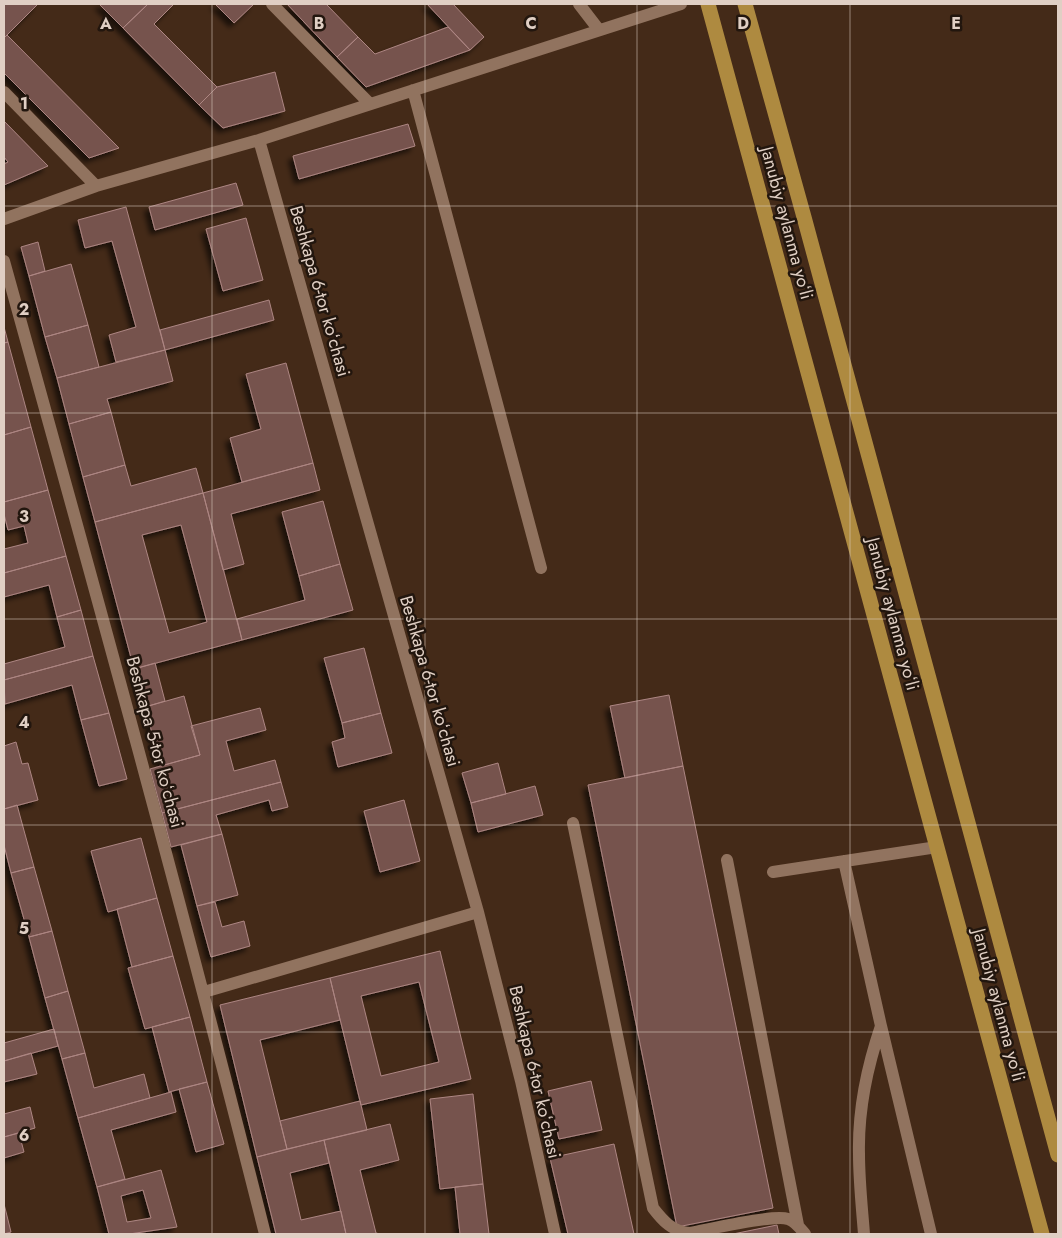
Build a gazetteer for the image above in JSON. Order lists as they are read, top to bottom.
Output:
{
  "streets": {
    "highway": ["Janubiy aylanma yoʻli"],
    "street": ["Beshkapa 6-tor koʻchasi", "Beshkapa 5-tor koʻchasi"]
  },
  "grid": {
    "columns": [
      "A",
      "B",
      "C",
      "D",
      "E"
    ],
    "rows": [
      "1",
      "2",
      "3",
      "4",
      "5",
      "6"
    ]
  }
}
